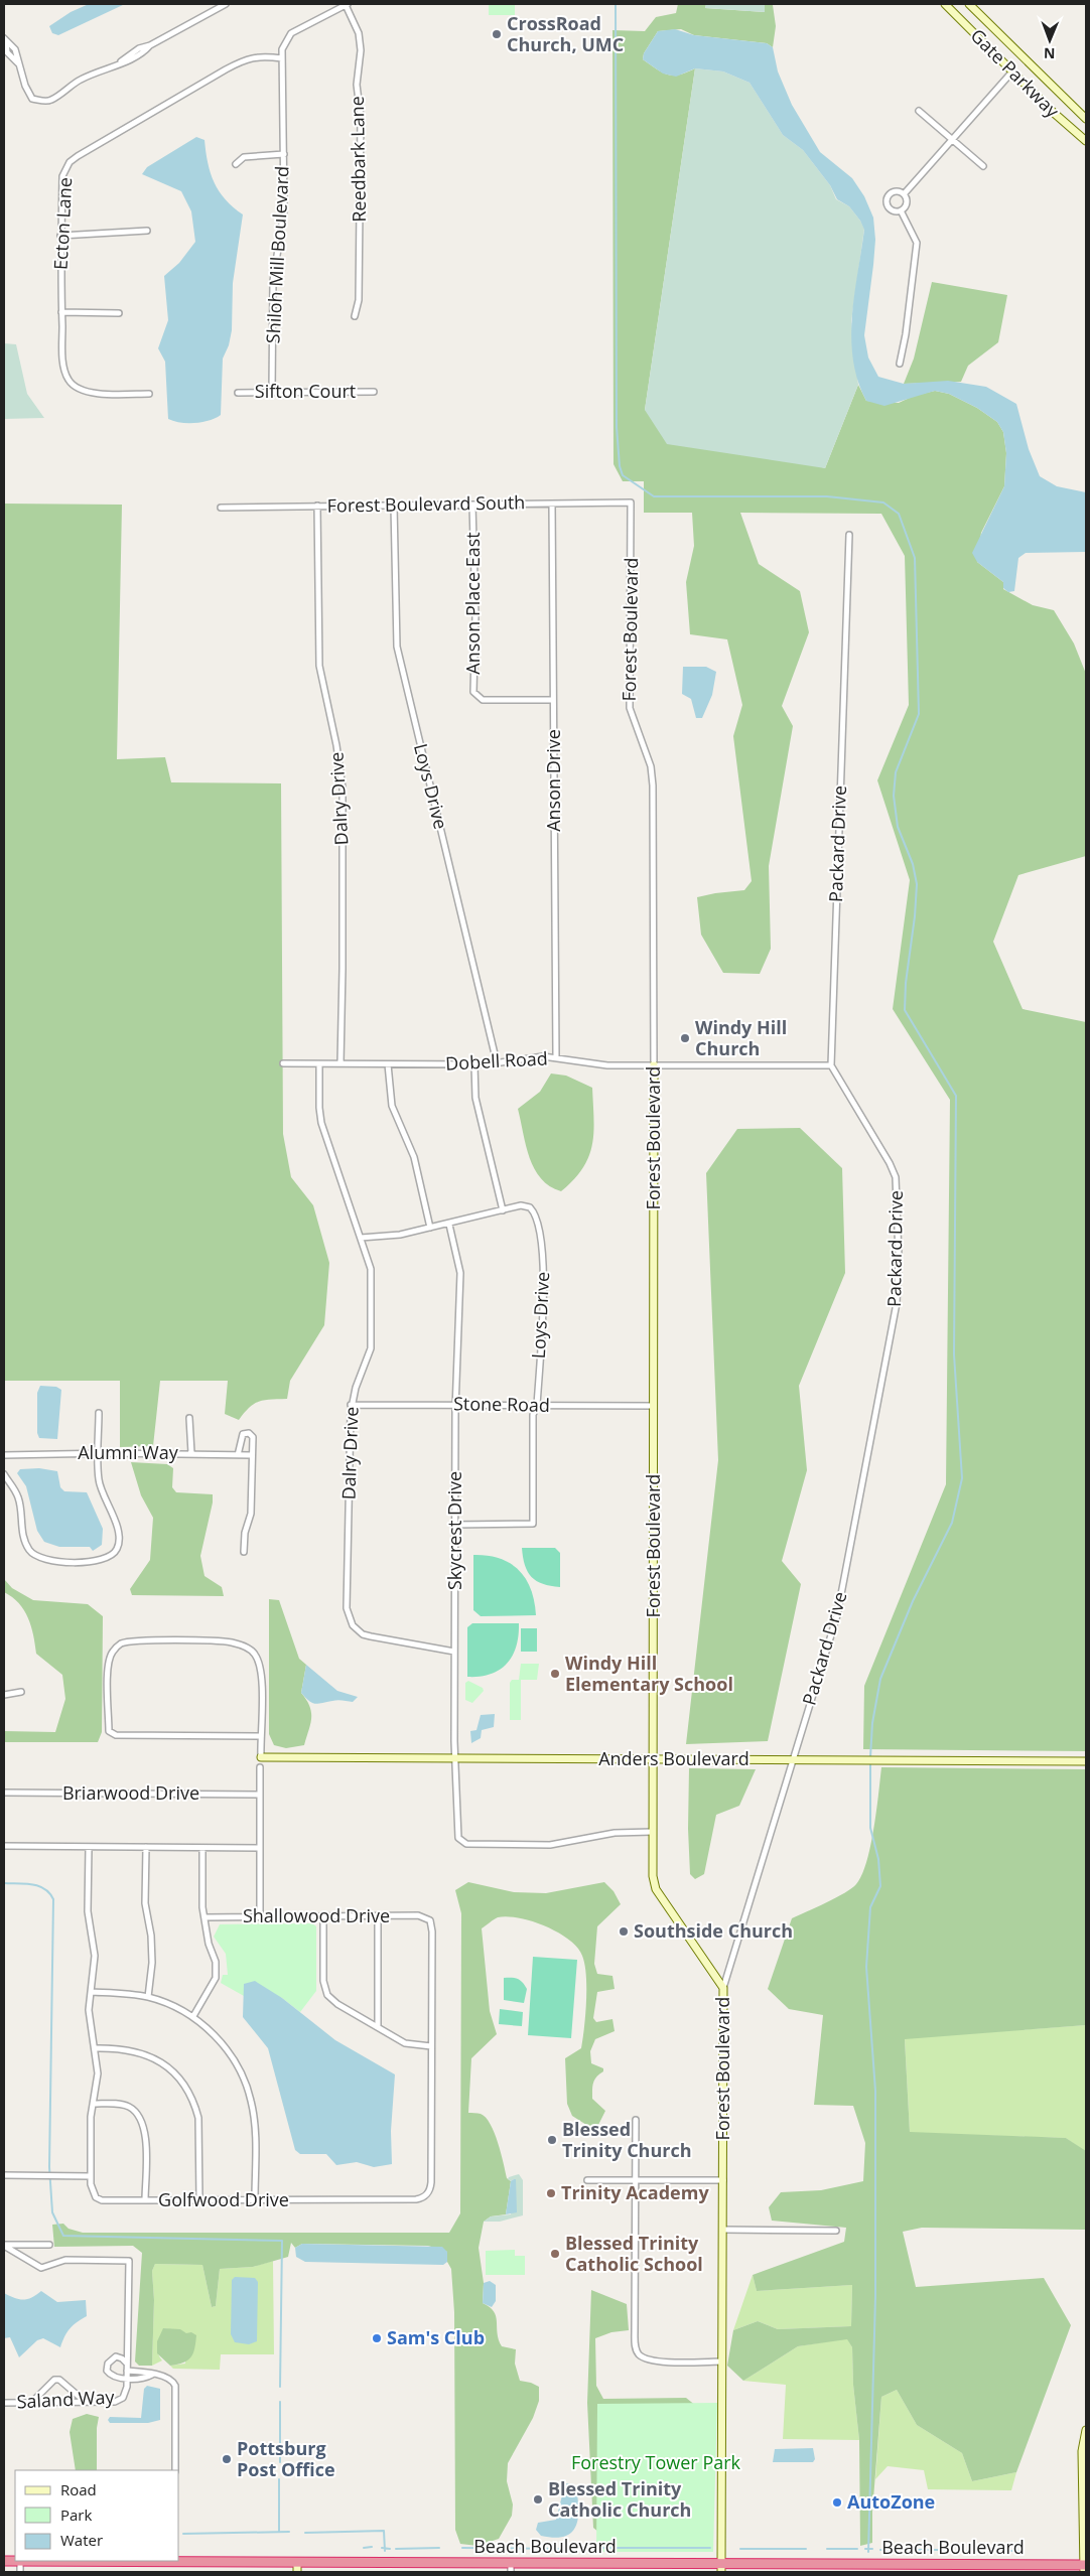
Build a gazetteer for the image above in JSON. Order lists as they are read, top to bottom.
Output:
{
  "streets": {
    "highway": ["Beach Boulevard"],
    "street": [
      "Gate Parkway",
      "Reedbark Lane",
      "Ecton Lane",
      "Shiloh Mill Boulevard",
      "Sifton Court",
      "Forest Boulevard South",
      "Anson Place East",
      "Forest Boulevard",
      "Anson Drive",
      "Loys Drive",
      "Dalry Drive",
      "Packard Drive",
      "Dobell Road",
      "Stone Road",
      "Alumni Way",
      "Skycrest Drive",
      "Anders Boulevard",
      "Briarwood Drive",
      "Shallowood Drive",
      "Golfwood Drive",
      "Saland Way"
    ]
  },
  "crossings": [
    ["Reedbark Lane", "Shiloh Mill Boulevard"],
    ["Ecton Lane", "Shiloh Mill Boulevard"],
    ["Shiloh Mill Boulevard", "Sifton Court"],
    ["Forest Boulevard South", "Anson Place East"],
    ["Forest Boulevard South", "Forest Boulevard"],
    ["Forest Boulevard South", "Anson Drive"],
    ["Forest Boulevard South", "Loys Drive"],
    ["Forest Boulevard South", "Dalry Drive"],
    ["Anson Place East", "Anson Drive"],
    ["Forest Boulevard", "Packard Drive"],
    ["Forest Boulevard", "Dobell Road"],
    ["Forest Boulevard", "Stone Road"],
    ["Forest Boulevard", "Skycrest Drive"],
    ["Forest Boulevard", "Anders Boulevard"],
    ["Forest Boulevard", "Beach Boulevard"],
    ["Anson Drive", "Dobell Road"],
    ["Loys Drive", "Dalry Drive"],
    ["Loys Drive", "Dobell Road"],
    ["Loys Drive", "Stone Road"],
    ["Loys Drive", "Skycrest Drive"],
    ["Dalry Drive", "Dobell Road"],
    ["Dalry Drive", "Stone Road"],
    ["Dalry Drive", "Skycrest Drive"],
    ["Packard Drive", "Dobell Road"],
    ["Packard Drive", "Anders Boulevard"],
    ["Stone Road", "Skycrest Drive"],
    ["Skycrest Drive", "Anders Boulevard"],
    ["Shallowood Drive", "Golfwood Drive"]
  ],
  "parks": ["Forestry Tower Park"],
  "places": [
    "CrossRoad Church, UMC",
    "Windy Hill Church",
    "Windy Hill Elementary School",
    "Southside Church",
    "Blessed Trinity Church",
    "Trinity Academy",
    "Blessed Trinity Catholic School",
    "Sam's Club",
    "Pottsburg Post Office",
    "Blessed Trinity Catholic Church",
    "AutoZone"
  ],
  "legend": ["Road", "Park", "Water"],
  "north": "bottom"
}
